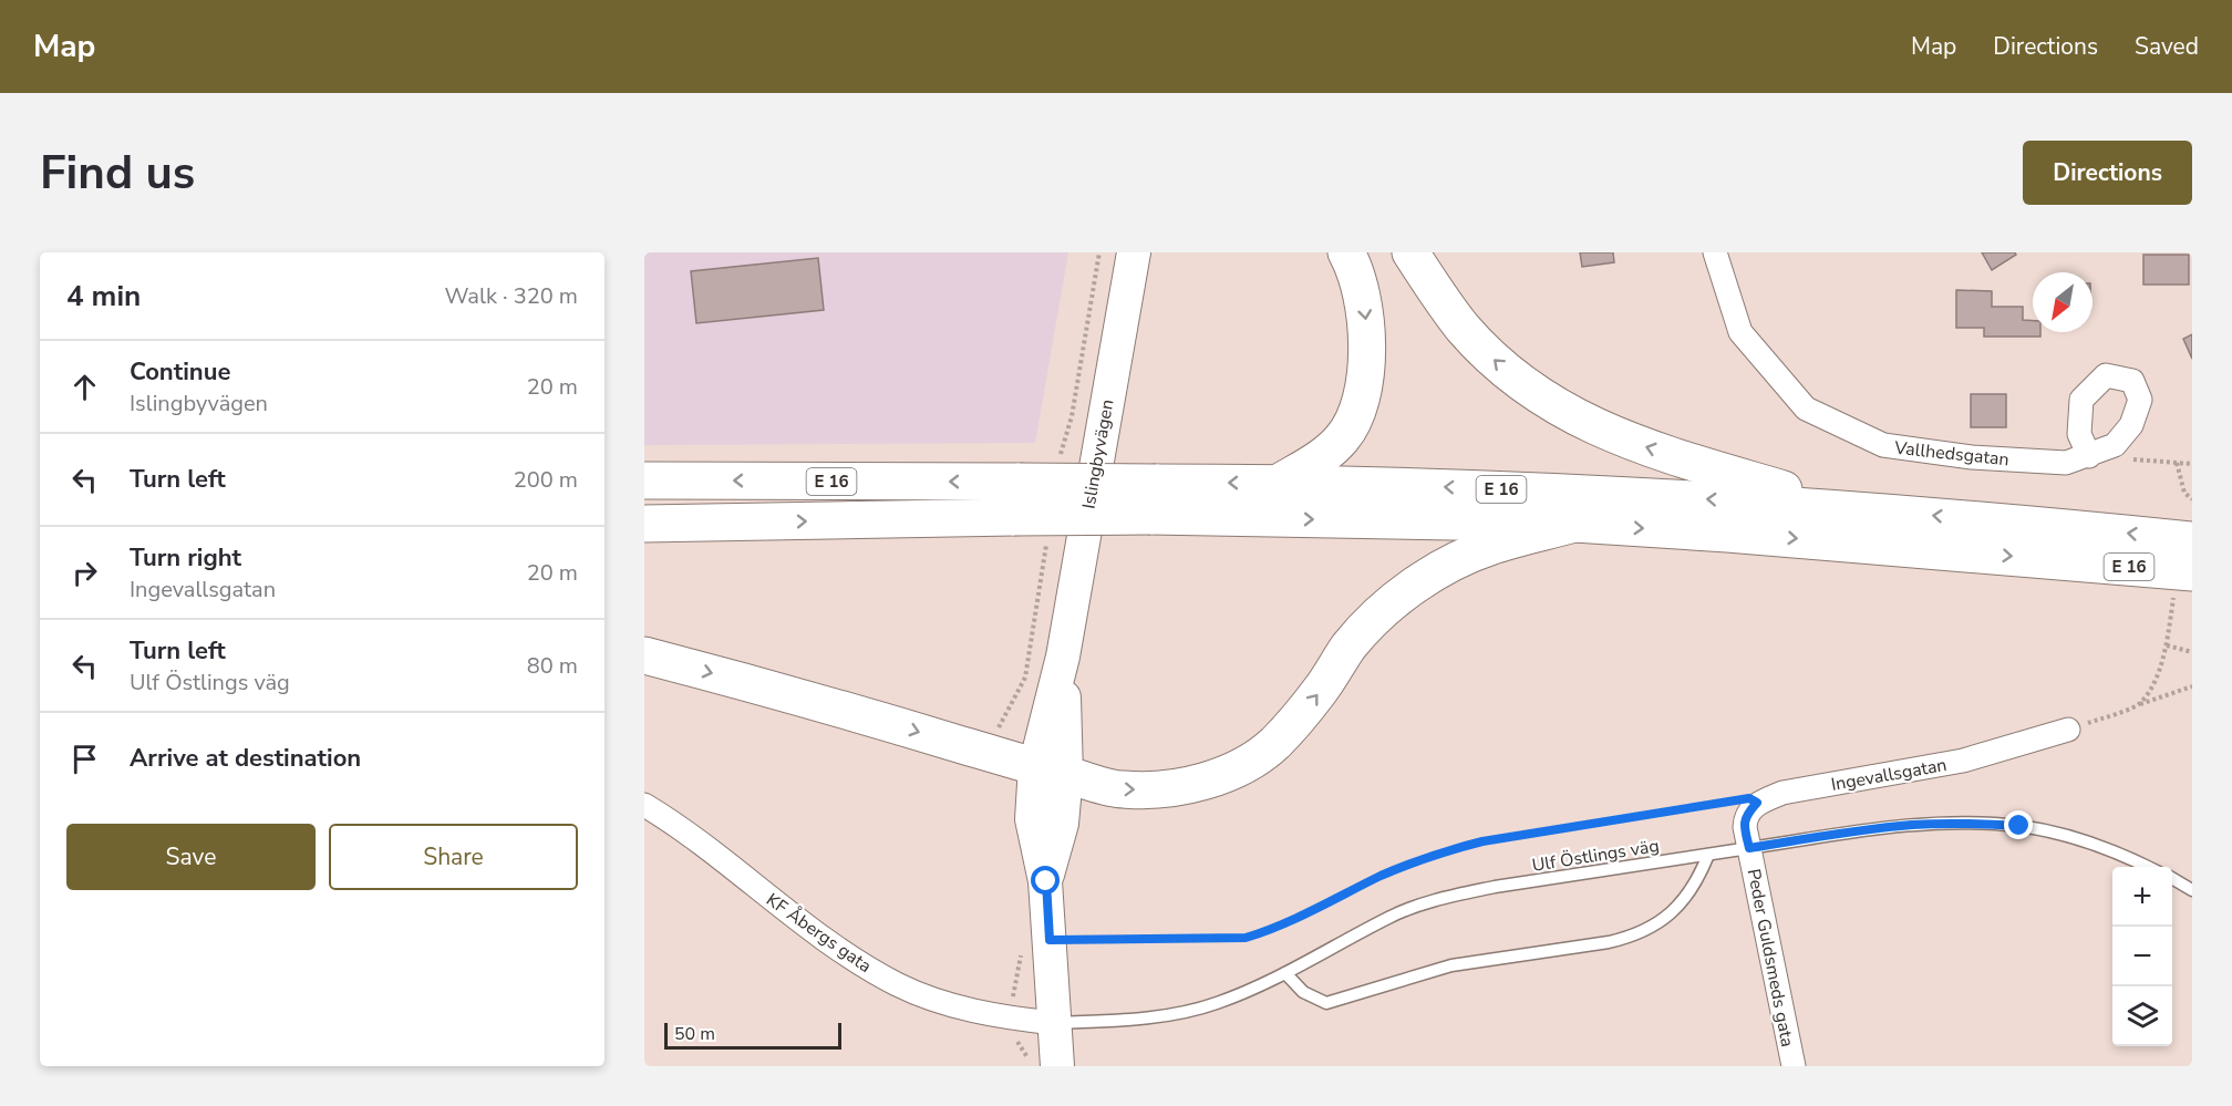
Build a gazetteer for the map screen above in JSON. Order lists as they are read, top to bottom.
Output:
{
  "streets": {
    "highway": ["E 16"],
    "street": [
      "Vallhedsgatan",
      "Islingbyvägen",
      "Ingevallsgatan",
      "KF Åbergs gata",
      "Peder Guldsmeds gata"
    ],
    "lane": ["Ulf Östlings väg"]
  },
  "crossings": [
    ["Islingbyvägen", "Ulf Östlings väg"],
    ["Islingbyvägen", "KF Åbergs gata"],
    ["Ulf Östlings väg", "KF Åbergs gata"],
    ["Ulf Östlings väg", "Peder Guldsmeds gata"]
  ],
  "scale_bar": "50 m",
  "north": "bottom left",
  "page": {
    "header": "Map",
    "nav": ["Map", "Directions", "Saved"],
    "buttons": [
      "Directions",
      ["Save", "Share"]
    ],
    "title": "Find us",
    "heading": ["4 min", "Walk · 320 m"],
    "list": [
      ["Continue", "Islingbyvägen", "20 m"],
      ["Turn left", "200 m"],
      ["Turn right", "Ingevallsgatan", "20 m"],
      ["Turn left", "Ulf Östlings väg", "80 m"],
      "Arrive at destination"
    ],
    "map_buttons": ["+", "−"],
    "scale": "50 m"
  }
}
